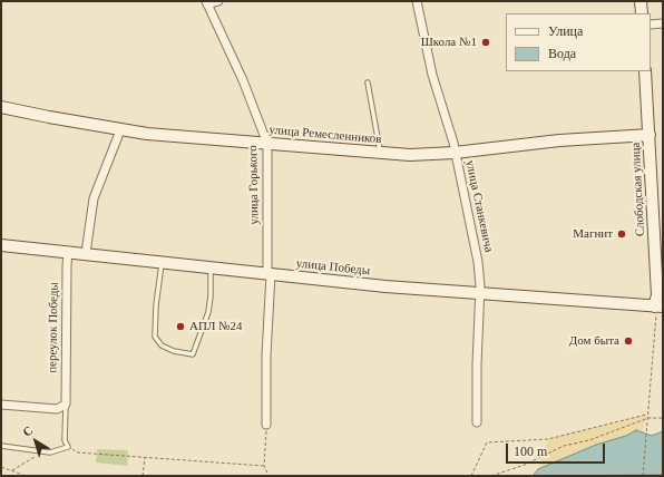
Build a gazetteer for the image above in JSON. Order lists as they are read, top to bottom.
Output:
{
  "streets": {
    "street": [
      "улица Ремесленников",
      "улица Горького",
      "Слободская улица",
      "улица Станкевича",
      "улица Победы",
      "переулок Победы"
    ]
  },
  "crossings": [
    ["улица Ремесленников", "улица Горького"],
    ["улица Ремесленников", "Слободская улица"],
    ["улица Ремесленников", "улица Станкевича"],
    ["улица Горького", "улица Победы"],
    ["Слободская улица", "улица Победы"],
    ["улица Станкевича", "улица Победы"],
    ["улица Победы", "переулок Победы"]
  ],
  "places": [
    "Школа №1",
    "Магнит",
    "АПЛ №24",
    "Дом быта"
  ],
  "legend": ["Улица", "Вода"],
  "scale_bar": "100 m",
  "north": "top left"
}
